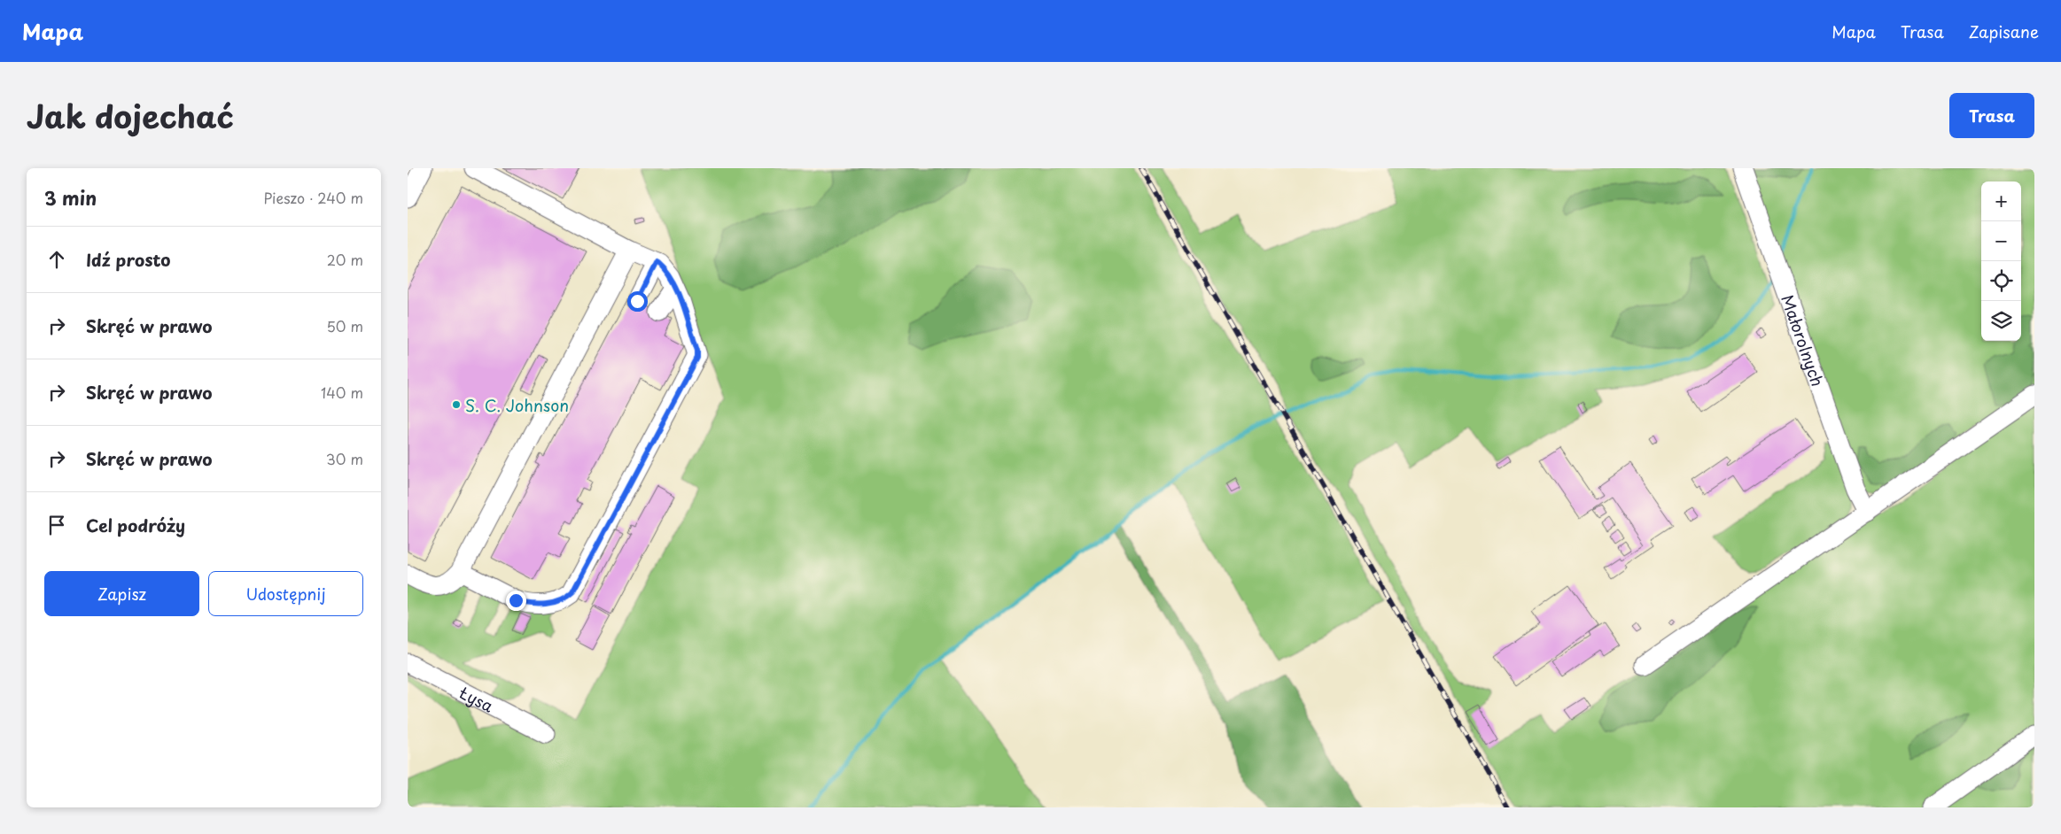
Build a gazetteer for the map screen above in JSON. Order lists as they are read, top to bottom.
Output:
{
  "streets": {
    "street": ["Małorolnych", "Łysa"]
  },
  "places": ["S. C. Johnson"],
  "page": {
    "header": "Mapa",
    "nav": ["Mapa", "Trasa", "Zapisane"],
    "title": "Jak dojechać",
    "buttons": [
      "Trasa",
      ["Zapisz", "Udostępnij"]
    ],
    "heading": ["3 min", "Pieszo · 240 m"],
    "map_buttons": ["+", "−"],
    "list": [
      ["Idź prosto", "20 m"],
      ["Skręć w prawo", "50 m"],
      ["Skręć w prawo", "140 m"],
      ["Skręć w prawo", "30 m"],
      "Cel podróży"
    ]
  }
}
